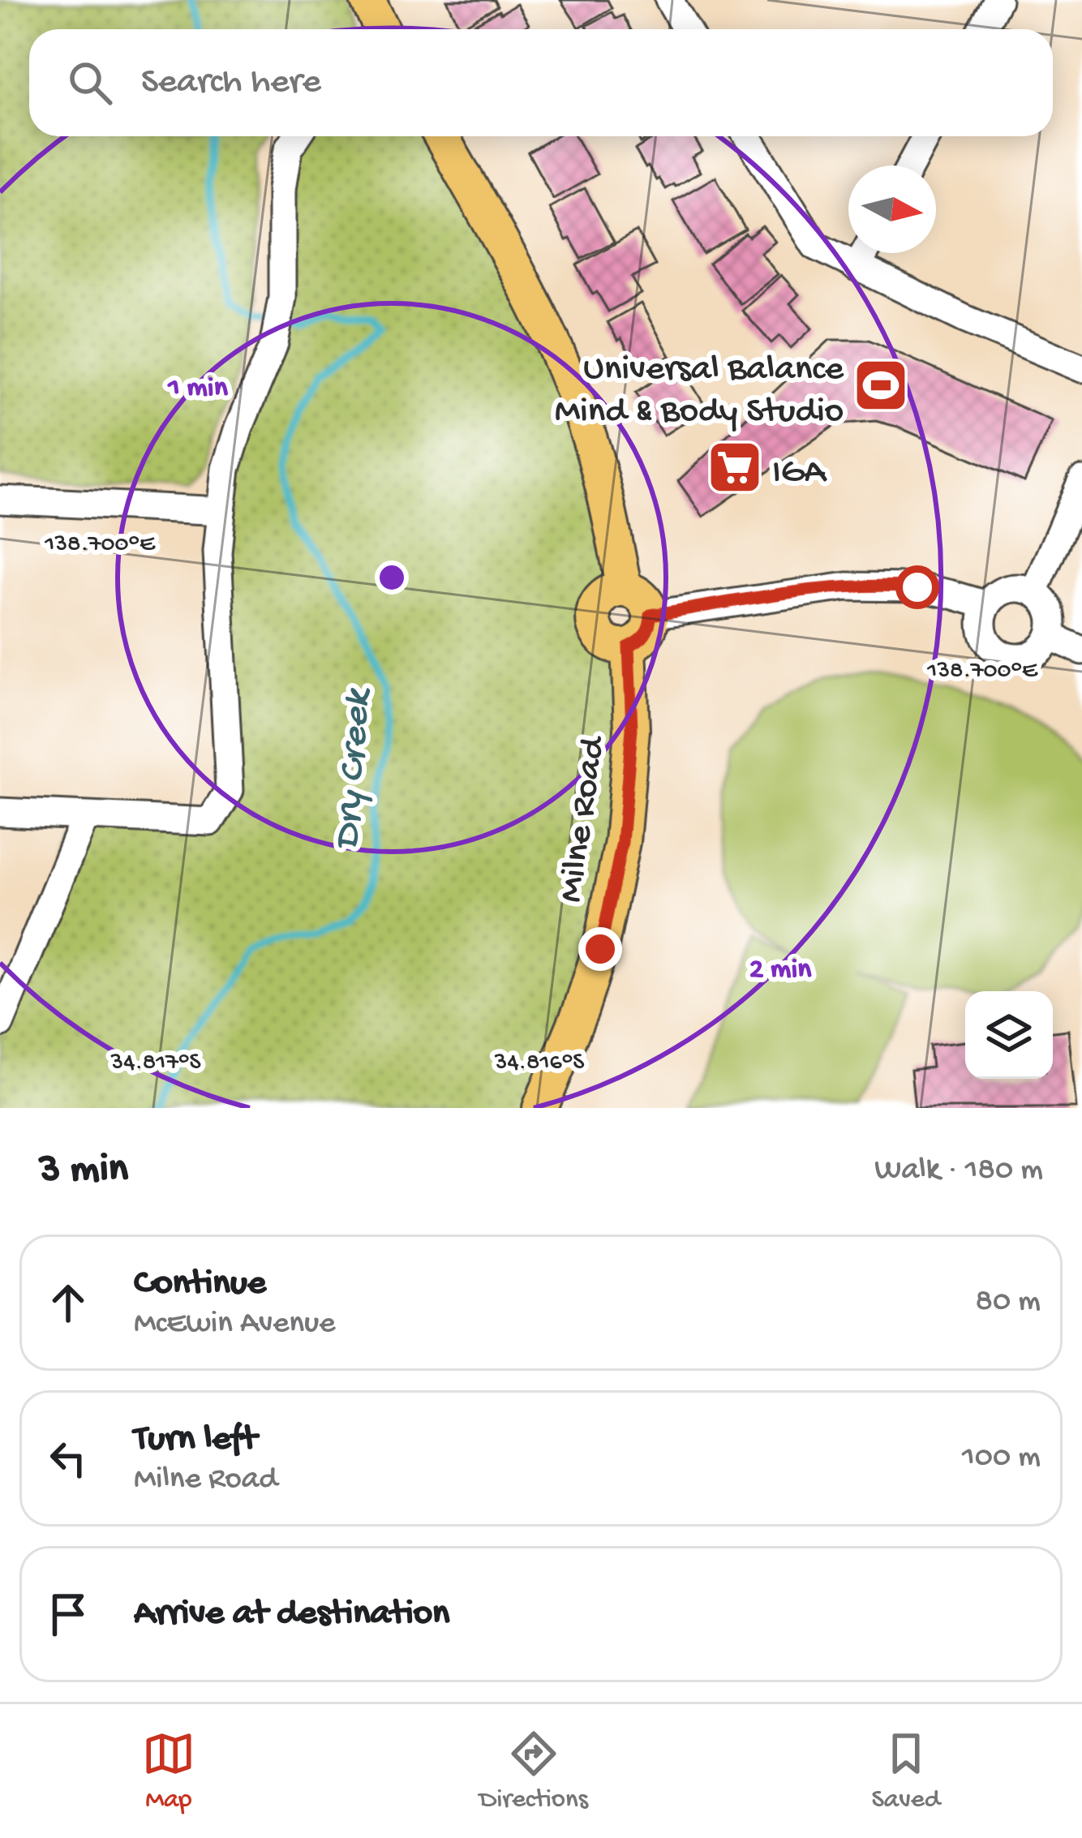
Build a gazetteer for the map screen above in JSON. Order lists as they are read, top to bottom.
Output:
{
  "streets": {
    "main road": ["Milne Road"]
  },
  "water": ["Dry Creek"],
  "places": {
    "sports": ["Universal Balance Mind & Body Studio"],
    "supermarket": ["IGA"]
  },
  "north": "right",
  "page": {
    "search": "Search here",
    "heading": ["3 min", "Walk · 180 m"],
    "list": [
      ["Continue", "McEwin Avenue", "80 m"],
      ["Turn left", "Milne Road", "100 m"],
      "Arrive at destination"
    ],
    "nav": ["Map", "Directions", "Saved"]
  },
  "coordinates": ["138.700°E", "34.817°S", "34.816°S"],
  "rings": ["1 min", "2 min"]
}
